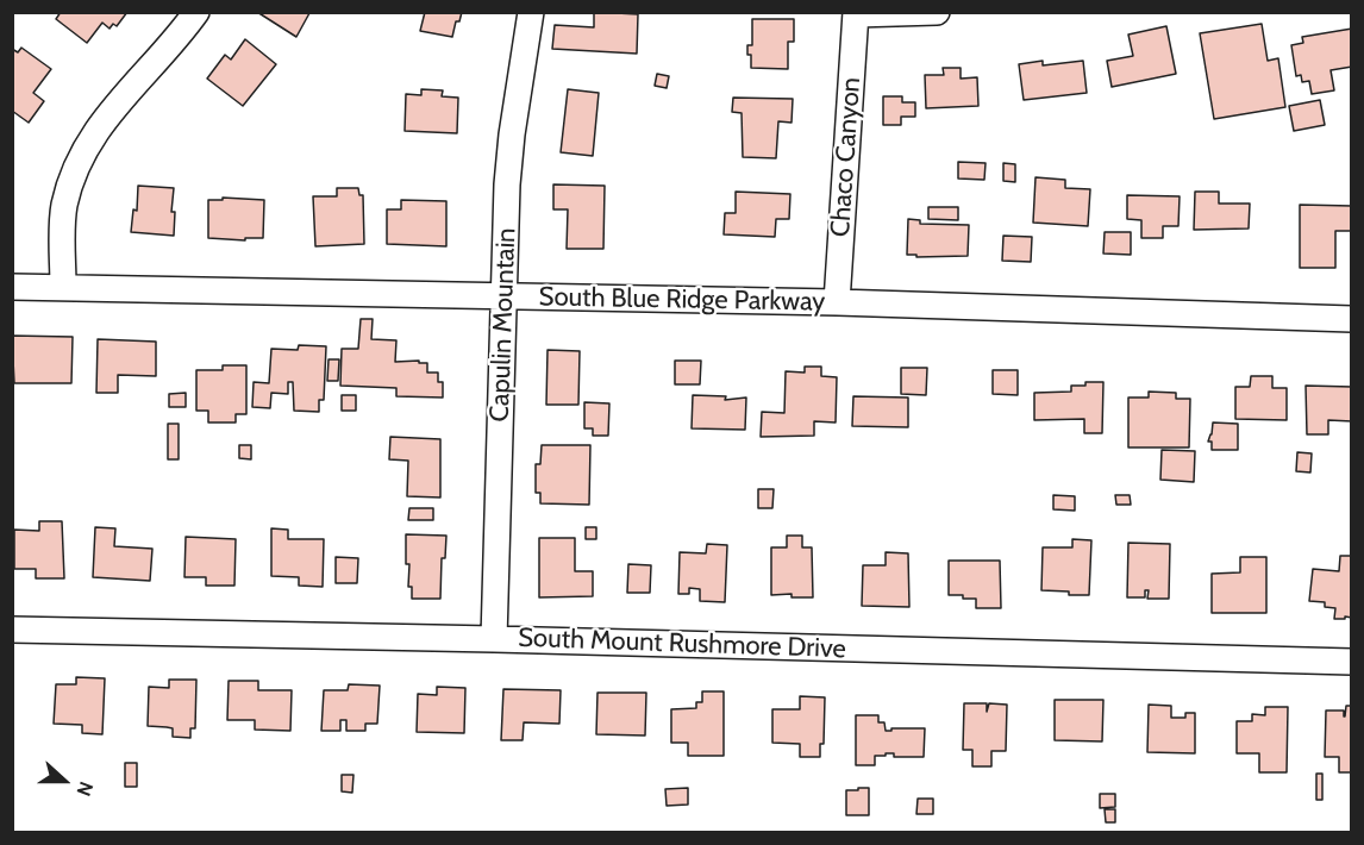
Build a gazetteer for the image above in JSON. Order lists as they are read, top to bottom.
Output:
{
  "streets": {
    "street": [
      "Chaco Canyon",
      "South Blue Ridge Parkway",
      "Capulin Mountain",
      "South Mount Rushmore Drive"
    ]
  },
  "crossings": [
    ["Chaco Canyon", "South Blue Ridge Parkway"],
    ["South Blue Ridge Parkway", "Capulin Mountain"],
    ["Capulin Mountain", "South Mount Rushmore Drive"]
  ],
  "north": "right"
}
